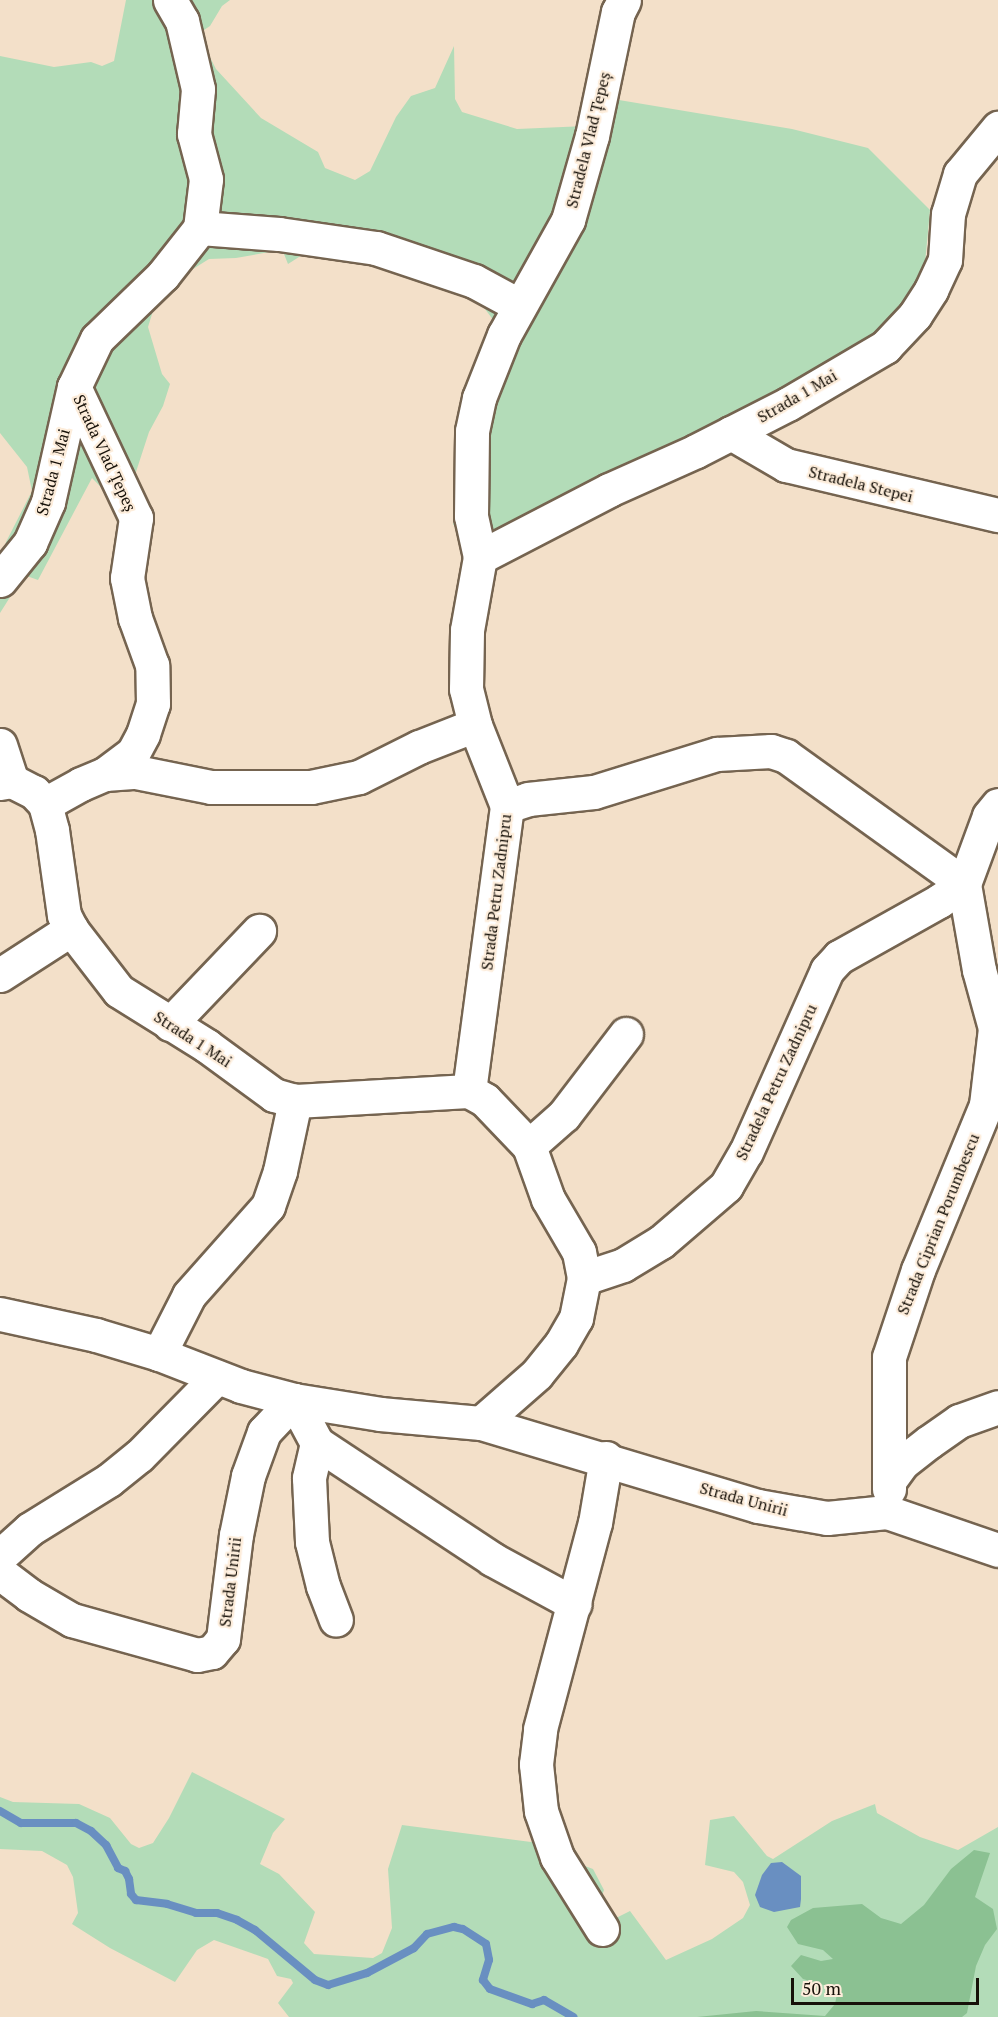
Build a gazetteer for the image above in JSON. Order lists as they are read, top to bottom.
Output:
{
  "streets": {
    "street": [
      "Stradela Vlad Țepeș",
      "Strada 1 Mai",
      "Strada Vlad Țepeș",
      "Stradela Stepei",
      "Strada Petru Zadnipru",
      "Stradela Petru Zadnipru",
      "Strada Ciprian Porumbescu",
      "Strada Unirii"
    ]
  },
  "crossings": [
    ["Strada 1 Mai", "Strada Vlad Țepeș"],
    ["Strada 1 Mai", "Stradela Stepei"],
    ["Strada 1 Mai", "Strada Petru Zadnipru"],
    ["Strada Petru Zadnipru", "Stradela Petru Zadnipru"],
    ["Strada Petru Zadnipru", "Strada Ciprian Porumbescu"],
    ["Stradela Petru Zadnipru", "Strada Ciprian Porumbescu"],
    ["Strada Ciprian Porumbescu", "Strada Unirii"]
  ],
  "scale_bar": "50 m"
}
